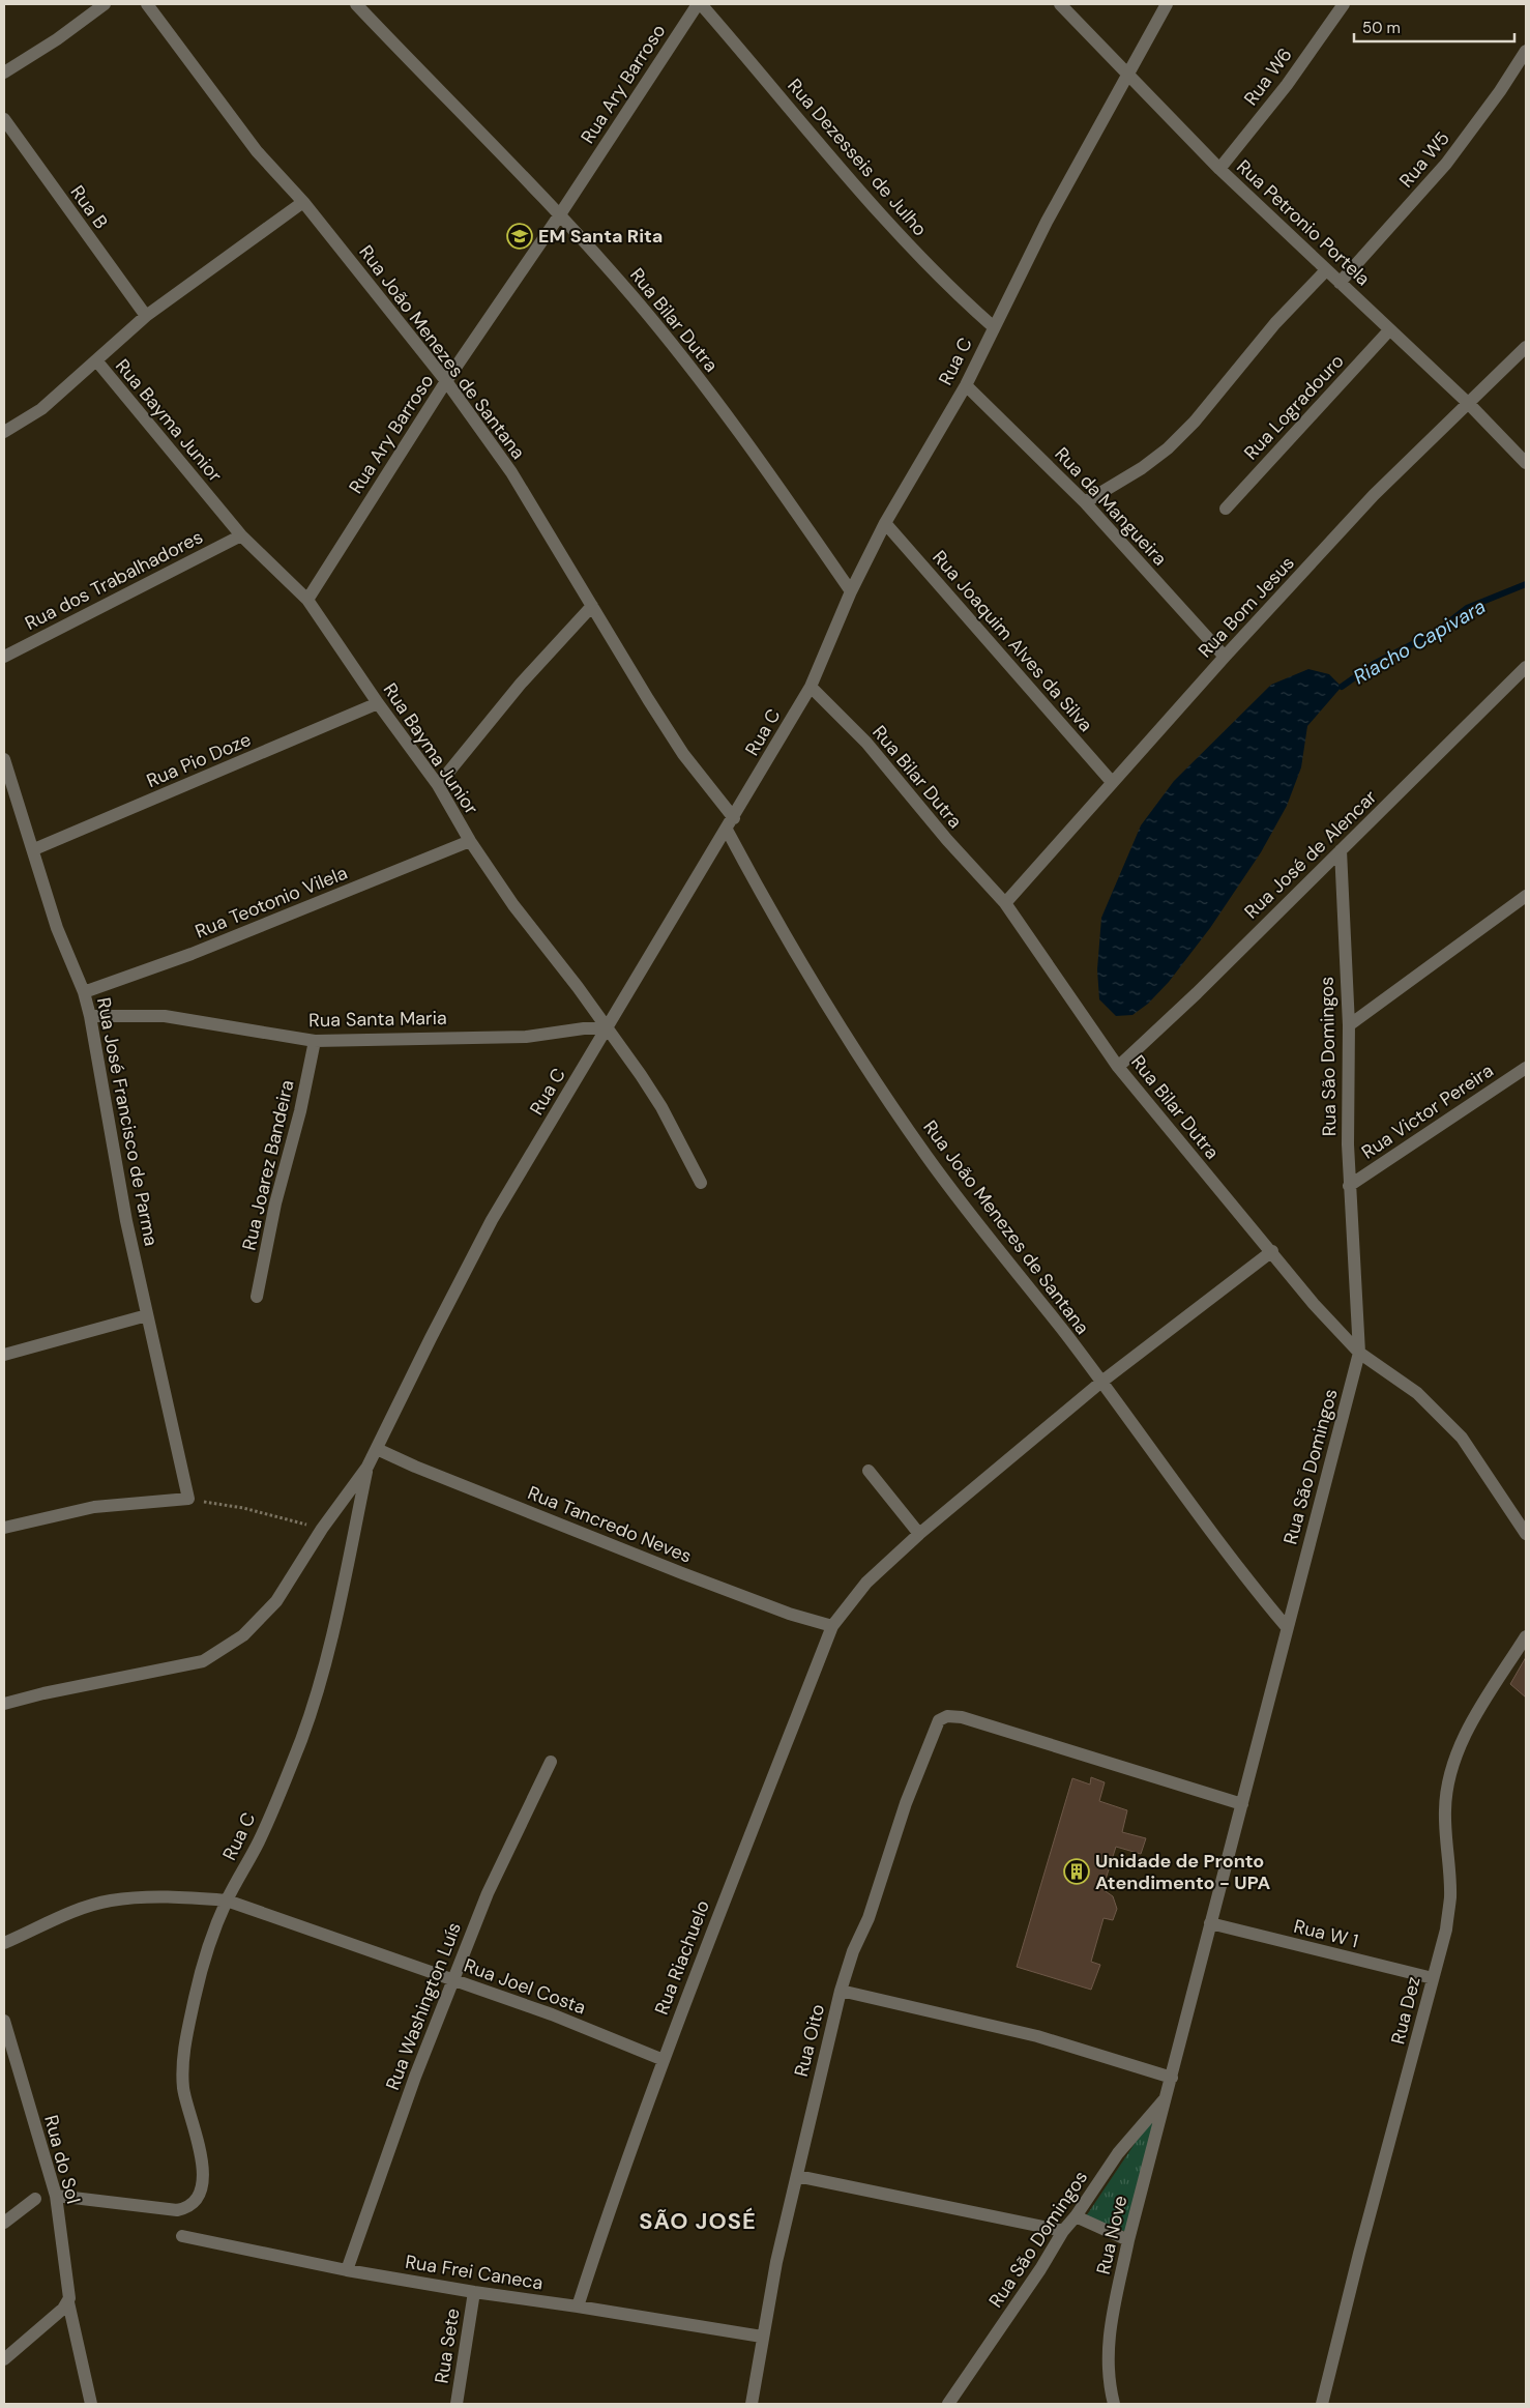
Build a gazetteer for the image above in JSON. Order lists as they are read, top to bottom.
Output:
{
  "streets": {
    "street": [
      "Rua W6",
      "Rua Ary Barroso",
      "Rua Dezesseis de Julho",
      "Rua W5",
      "Rua B",
      "Rua Petronio Portela",
      "Rua Bilar Dutra",
      "Rua João Menezes de Santana",
      "Rua C",
      "Rua Logradouro",
      "Rua Bayma Junior",
      "Rua da Mangueira",
      "Rua dos Trabalhadores",
      "Rua Bom Jesus",
      "Rua Joaquim Alves da Silva",
      "Rua Pio Doze",
      "Rua José de Alencar",
      "Rua Teotonio Vilela",
      "Rua Santa Maria",
      "Rua São Domingos",
      "Rua Victor Pereira",
      "Rua José Francisco de Parma",
      "Rua Joarez Bandeira",
      "Rua Tancredo Neves",
      "Rua W 1",
      "Rua Riachuelo",
      "Rua Joel Costa",
      "Rua Washington Luís",
      "Rua Dez",
      "Rua Oito",
      "Rua do Sol",
      "Rua Nove",
      "Rua Frei Caneca",
      "Rua Sete"
    ]
  },
  "crossings": [
    ["Rua W6", "Rua Petronio Portela"],
    ["Rua Ary Barroso", "Rua Dezesseis de Julho"],
    ["Rua Ary Barroso", "Rua Bilar Dutra"],
    ["Rua Ary Barroso", "Rua João Menezes de Santana"],
    ["Rua Ary Barroso", "Rua Bayma Junior"],
    ["Rua Dezesseis de Julho", "Rua C"],
    ["Rua W5", "Rua Petronio Portela"],
    ["Rua B", "Rua Bayma Junior"],
    ["Rua Petronio Portela", "Rua C"],
    ["Rua Petronio Portela", "Rua Logradouro"],
    ["Rua Petronio Portela", "Rua Bom Jesus"],
    ["Rua Bilar Dutra", "Rua C"],
    ["Rua Bilar Dutra", "Rua Bom Jesus"],
    ["Rua Bilar Dutra", "Rua José de Alencar"],
    ["Rua Bilar Dutra", "Rua São Domingos"],
    ["Rua Bilar Dutra", "Rua Riachuelo"],
    ["Rua João Menezes de Santana", "Rua C"],
    ["Rua João Menezes de Santana", "Rua Bayma Junior"],
    ["Rua João Menezes de Santana", "Rua São Domingos"],
    ["Rua João Menezes de Santana", "Rua Riachuelo"],
    ["Rua C", "Rua Bayma Junior"],
    ["Rua C", "Rua da Mangueira"],
    ["Rua C", "Rua Joaquim Alves da Silva"],
    ["Rua C", "Rua Santa Maria"],
    ["Rua C", "Rua Tancredo Neves"],
    ["Rua C", "Rua Joel Costa"],
    ["Rua C", "Rua do Sol"],
    ["Rua Bayma Junior", "Rua dos Trabalhadores"],
    ["Rua Bayma Junior", "Rua Pio Doze"],
    ["Rua Bayma Junior", "Rua Teotonio Vilela"],
    ["Rua Bayma Junior", "Rua Santa Maria"],
    ["Rua da Mangueira", "Rua Bom Jesus"],
    ["Rua Bom Jesus", "Rua Joaquim Alves da Silva"],
    ["Rua Pio Doze", "Rua José Francisco de Parma"],
    ["Rua José de Alencar", "Rua São Domingos"],
    ["Rua Teotonio Vilela", "Rua José Francisco de Parma"],
    ["Rua Santa Maria", "Rua José Francisco de Parma"],
    ["Rua Santa Maria", "Rua Joarez Bandeira"],
    ["Rua São Domingos", "Rua Victor Pereira"],
    ["Rua São Domingos", "Rua W 1"],
    ["Rua São Domingos", "Rua Oito"],
    ["Rua São Domingos", "Rua Nove"],
    ["Rua Tancredo Neves", "Rua Riachuelo"],
    ["Rua W 1", "Rua Dez"],
    ["Rua Riachuelo", "Rua Joel Costa"],
    ["Rua Riachuelo", "Rua Frei Caneca"],
    ["Rua Joel Costa", "Rua Washington Luís"],
    ["Rua Washington Luís", "Rua Frei Caneca"],
    ["Rua Oito", "Rua Frei Caneca"],
    ["Rua Frei Caneca", "Rua Sete"]
  ],
  "districts": ["SÃO JOSÉ"],
  "water": ["Riacho Capivara"],
  "places": {
    "school or university": ["EM Santa Rita"],
    "building": ["Unidade de Pronto Atendimento - UPA"]
  },
  "scale_bar": "50 m"
}
